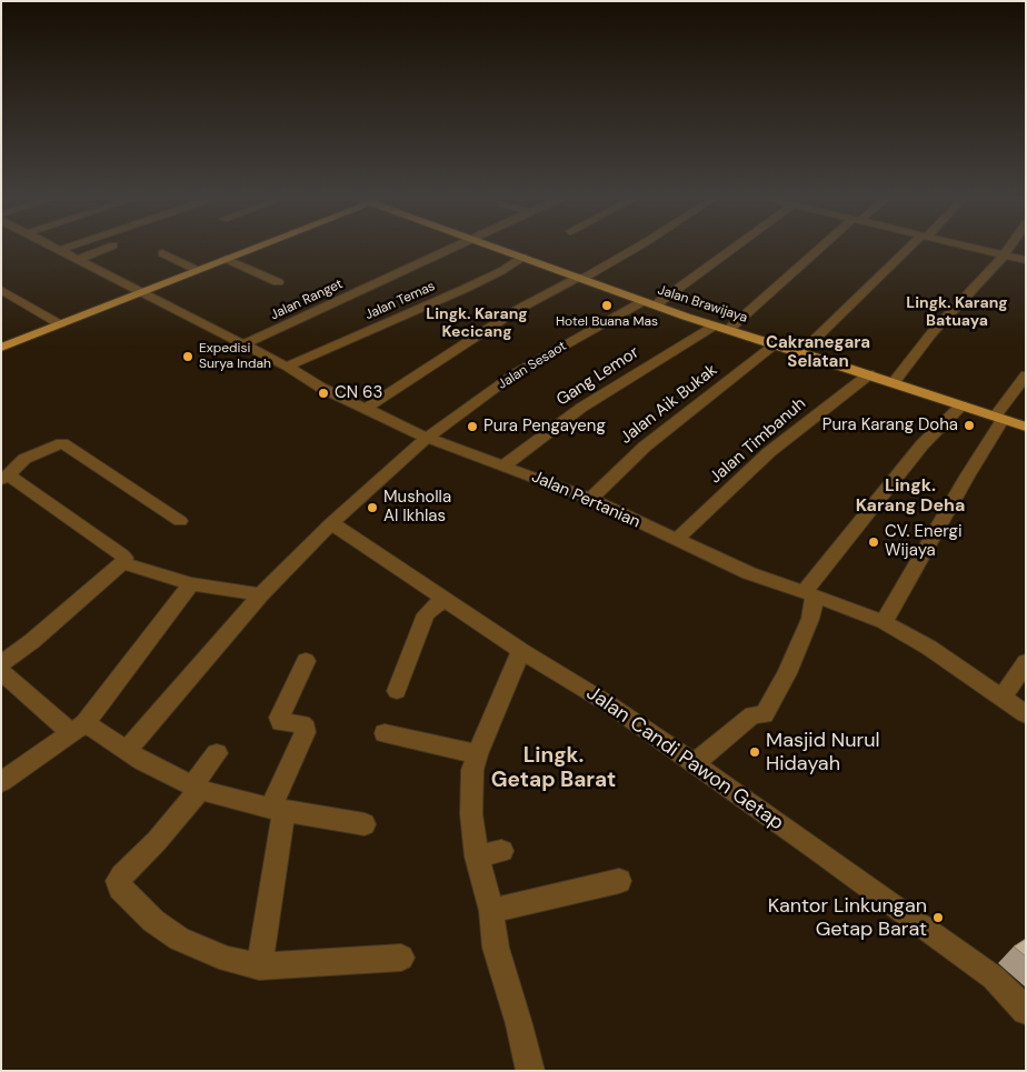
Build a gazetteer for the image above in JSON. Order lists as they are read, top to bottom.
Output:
{
  "streets": {
    "main road": ["Jalan Brawijaya"],
    "street": [
      "Jalan Ranget",
      "Jalan Temas",
      "Jalan Sesaot",
      "Gang Lemor",
      "Jalan Aik Bukak",
      "Jalan Timbanuh",
      "Jalan Pertanian",
      "Jalan Candi Pawon Getap"
    ]
  },
  "crossings": [
    ["Jalan Ranget", "Jalan Pertanian"],
    ["Jalan Temas", "Jalan Brawijaya"],
    ["Jalan Temas", "Jalan Pertanian"],
    ["Jalan Brawijaya", "Jalan Sesaot"],
    ["Jalan Brawijaya", "Gang Lemor"],
    ["Jalan Brawijaya", "Jalan Aik Bukak"],
    ["Jalan Brawijaya", "Jalan Timbanuh"],
    ["Jalan Sesaot", "Jalan Pertanian"],
    ["Jalan Sesaot", "Jalan Candi Pawon Getap"],
    ["Gang Lemor", "Jalan Pertanian"],
    ["Jalan Aik Bukak", "Jalan Pertanian"],
    ["Jalan Timbanuh", "Jalan Pertanian"]
  ],
  "districts": [
    "Lingk. Karang Batuaya",
    "Lingk. Karang Kecicang",
    "Cakranegara Selatan",
    "Lingk. Karang Deha",
    "Lingk. Getap Barat"
  ],
  "places": [
    "Hotel Buana Mas",
    "Expedisi Surya Indah",
    "CN 63",
    "Pura Karang Doha",
    "Pura Pengayeng",
    "Musholla Al Ikhlas",
    "CV. Energi Wijaya",
    "Masjid Nurul Hidayah",
    "Kantor Linkungan Getap Barat"
  ]
}
